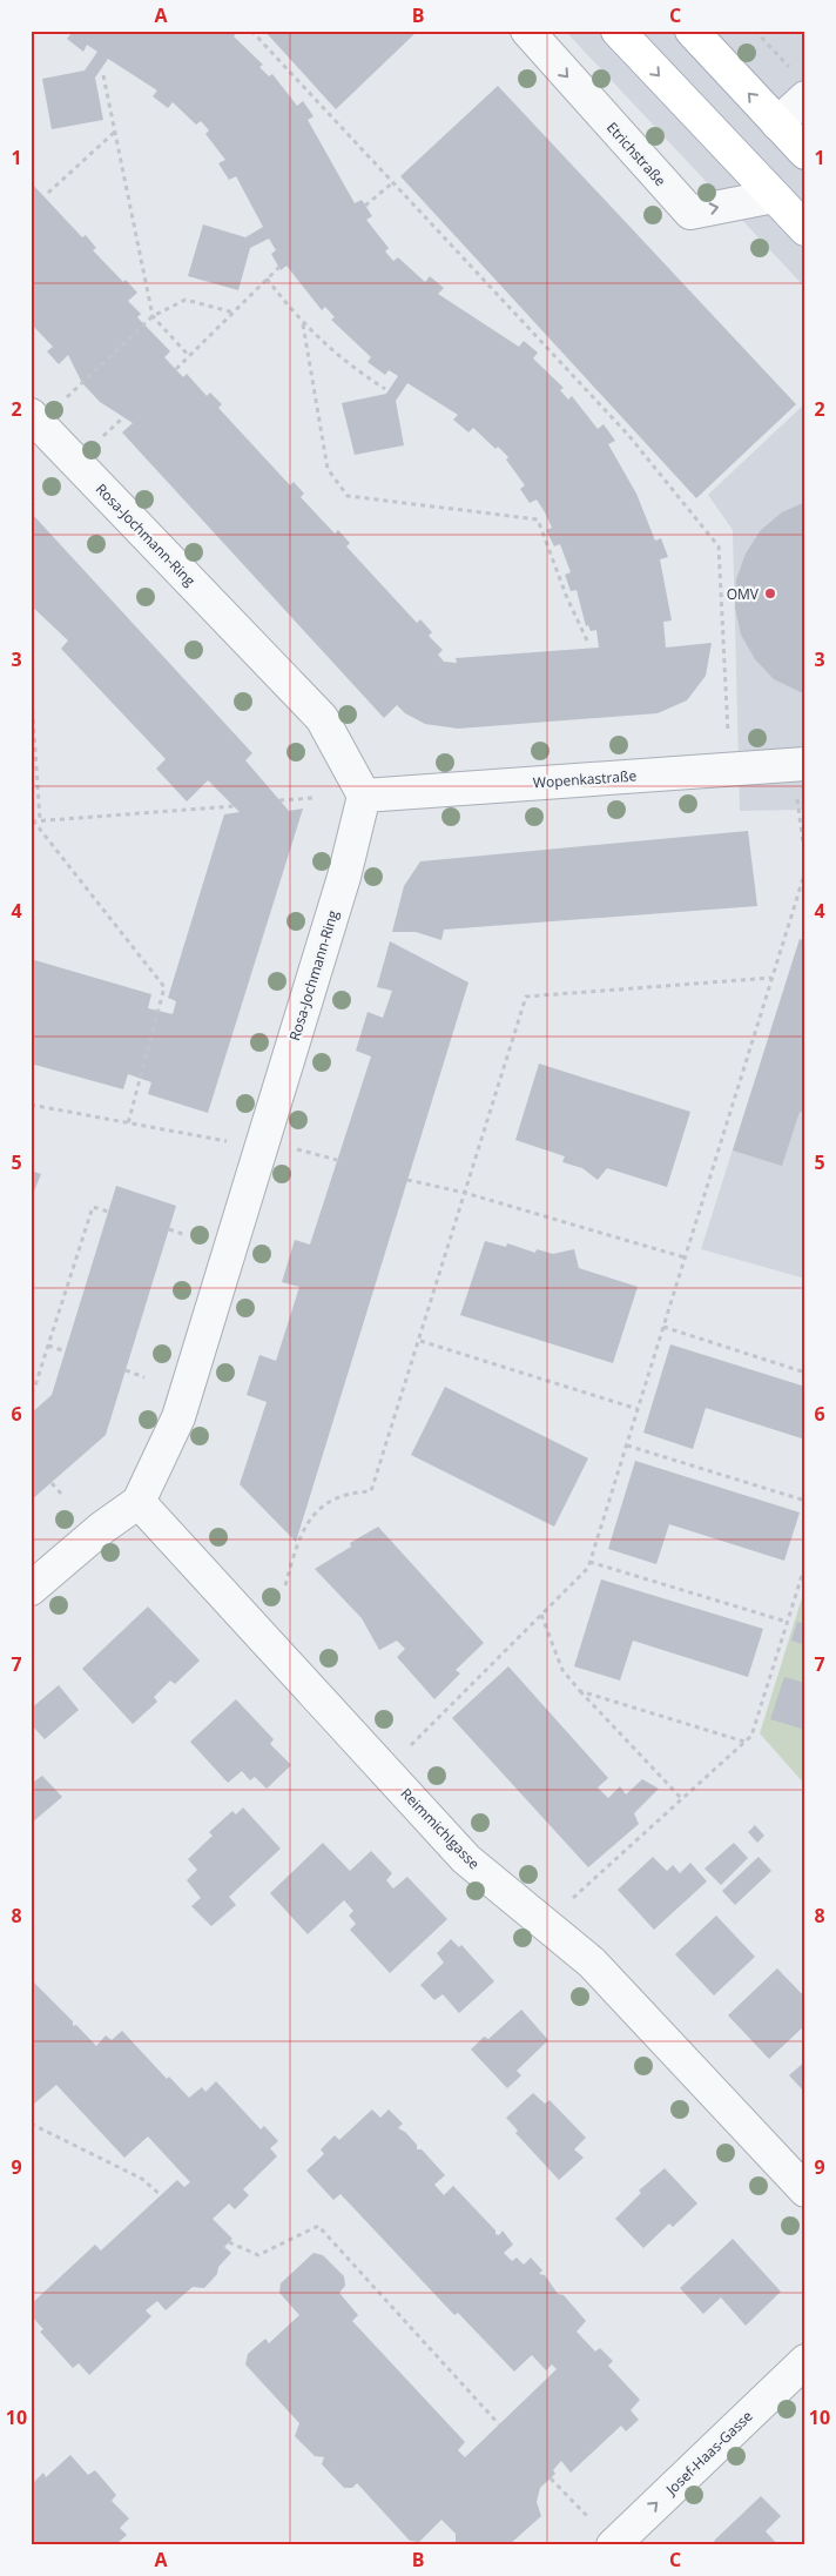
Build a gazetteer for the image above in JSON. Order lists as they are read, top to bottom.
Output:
{
  "streets": {
    "street": [
      "Etrichstraße",
      "Rosa-Jochmann-Ring",
      "Wopenkastraße",
      "Reimmichlgasse",
      "Josef-Haas-Gasse"
    ]
  },
  "crossings": [
    ["Rosa-Jochmann-Ring", "Wopenkastraße"],
    ["Rosa-Jochmann-Ring", "Reimmichlgasse"]
  ],
  "one_way": ["Etrichstraße", "Josef-Haas-Gasse"],
  "places": ["OMV"],
  "grid": {
    "columns": ["A", "B", "C"],
    "rows": [
      "1",
      "2",
      "3",
      "4",
      "5",
      "6",
      "7",
      "8",
      "9",
      "10"
    ]
  }
}
